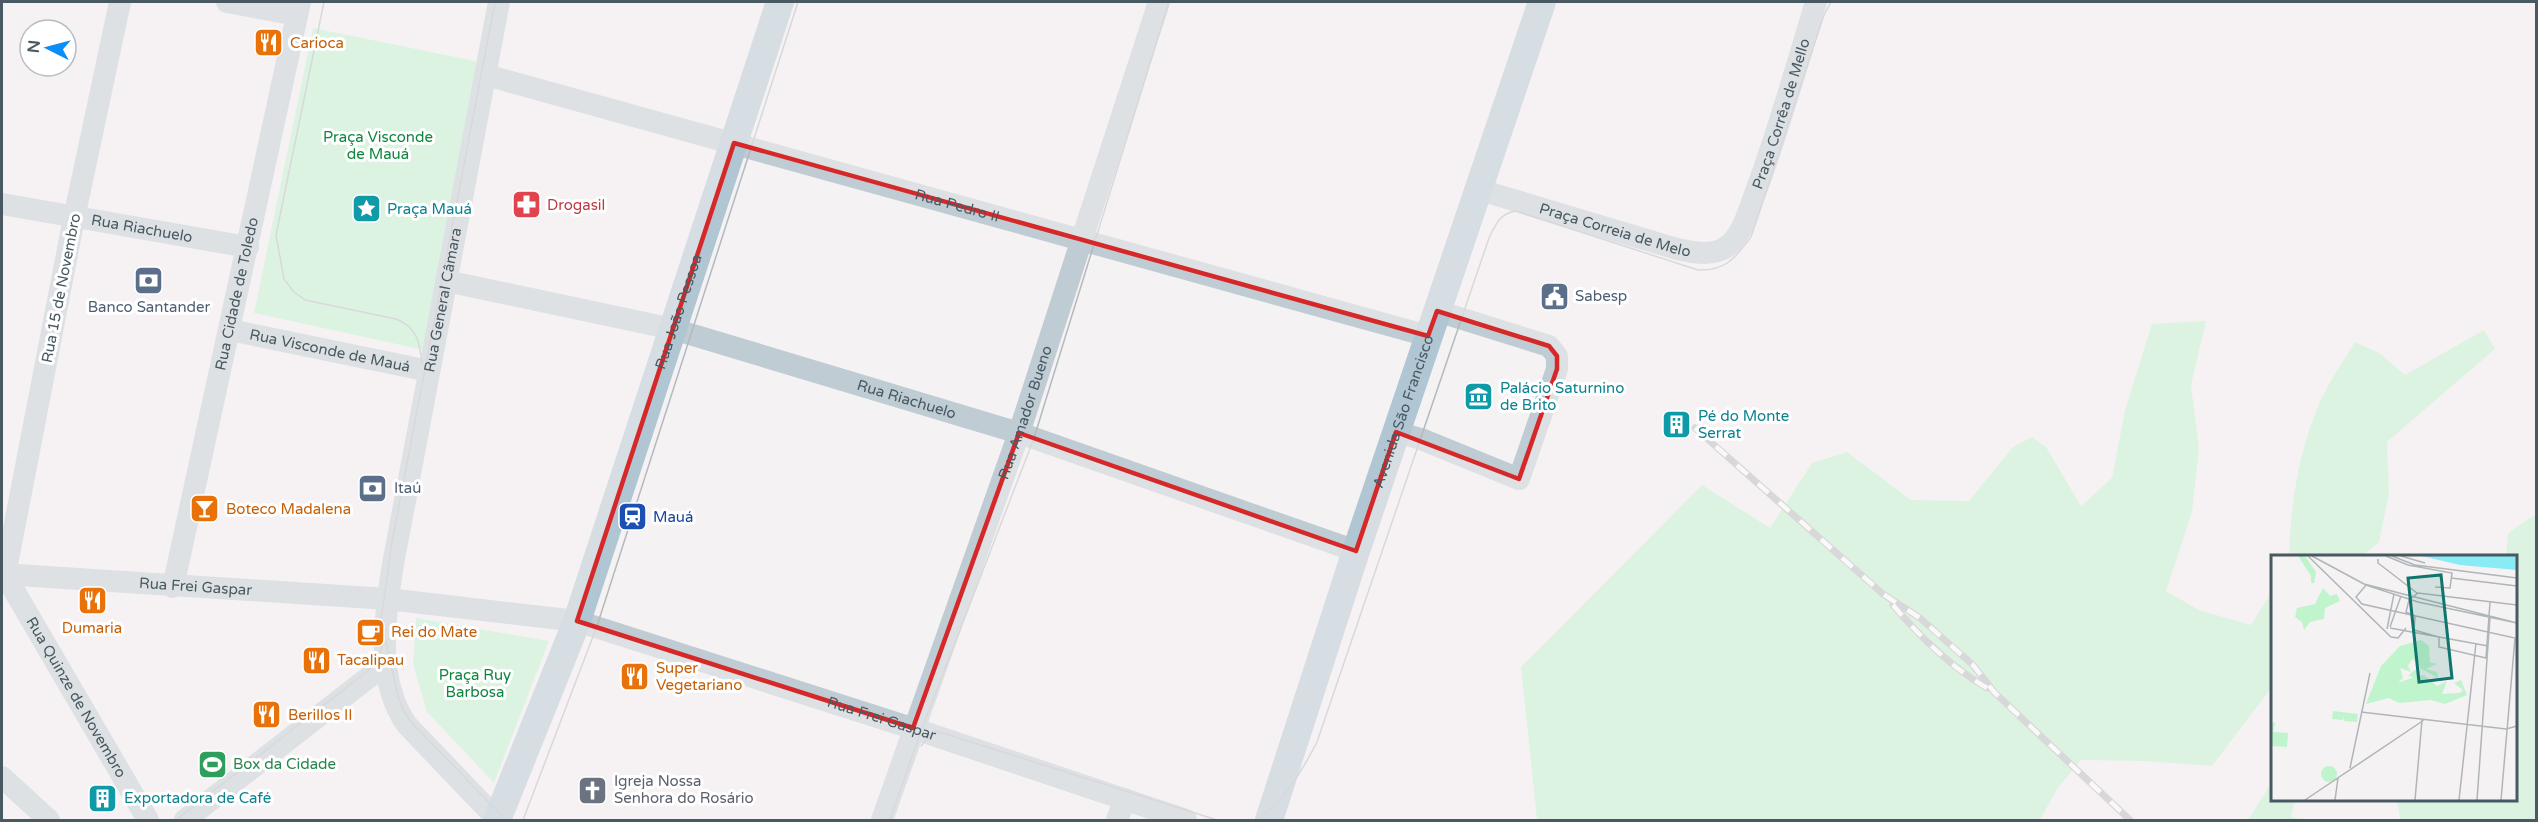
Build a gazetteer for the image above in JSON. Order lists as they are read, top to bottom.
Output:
{
  "streets": {
    "main road": ["Rua João Pessoa", "Avenida São Francisco"],
    "street": [
      "Praça Corrêa de Mello",
      "Rua Pedro II",
      "Rua Riachuelo",
      "Praça Correia de Melo",
      "Rua 15 de Novembro",
      "Rua Cidade de Toledo",
      "Rua General Câmara",
      "Rua Visconde de Mauá",
      "Rua Amador Bueno",
      "Rua Frei Gaspar",
      "Rua Quinze de Novembro"
    ]
  },
  "crossings": [
    ["Praça Corrêa de Mello", "Praça Correia de Melo"],
    ["Rua Pedro II", "Rua General Câmara"],
    ["Rua Pedro II", "Rua João Pessoa"],
    ["Rua Pedro II", "Avenida São Francisco"],
    ["Rua Pedro II", "Rua Amador Bueno"],
    ["Rua Riachuelo", "Rua 15 de Novembro"],
    ["Rua Riachuelo", "Rua Cidade de Toledo"],
    ["Rua Riachuelo", "Rua General Câmara"],
    ["Rua Riachuelo", "Rua João Pessoa"],
    ["Rua Riachuelo", "Avenida São Francisco"],
    ["Rua Riachuelo", "Rua Amador Bueno"],
    ["Praça Correia de Melo", "Avenida São Francisco"],
    ["Rua 15 de Novembro", "Rua Frei Gaspar"],
    ["Rua 15 de Novembro", "Rua Quinze de Novembro"],
    ["Rua Cidade de Toledo", "Rua Visconde de Mauá"],
    ["Rua Cidade de Toledo", "Rua Frei Gaspar"],
    ["Rua General Câmara", "Rua Visconde de Mauá"],
    ["Rua General Câmara", "Rua Frei Gaspar"],
    ["Rua João Pessoa", "Rua Frei Gaspar"],
    ["Rua Amador Bueno", "Rua Frei Gaspar"],
    ["Rua Frei Gaspar", "Rua Quinze de Novembro"]
  ],
  "parks": ["Praça Visconde de Mauá", "Praça Ruy Barbosa"],
  "places": {
    "restaurant": [
      "Carioca",
      "Dumaria",
      "Tacalipau",
      "Super Vegetariano",
      "Berillos II"
    ],
    "pharmacy": ["Drogasil"],
    "place": ["Praça Mauá"],
    "bank": ["Banco Santander", "Itaú"],
    "public building": ["Sabesp"],
    "museum": ["Palácio Saturnino de Brito"],
    "building": ["Pé do Monte Serrat", "Exportadora de Café"],
    "bar": ["Boteco Madalena"],
    "station": ["Mauá"],
    "cafe": ["Rei do Mate"],
    "sports": ["Box da Cidade"],
    "church": ["Igreja Nossa Senhora do Rosário"]
  },
  "north": "left"
}
